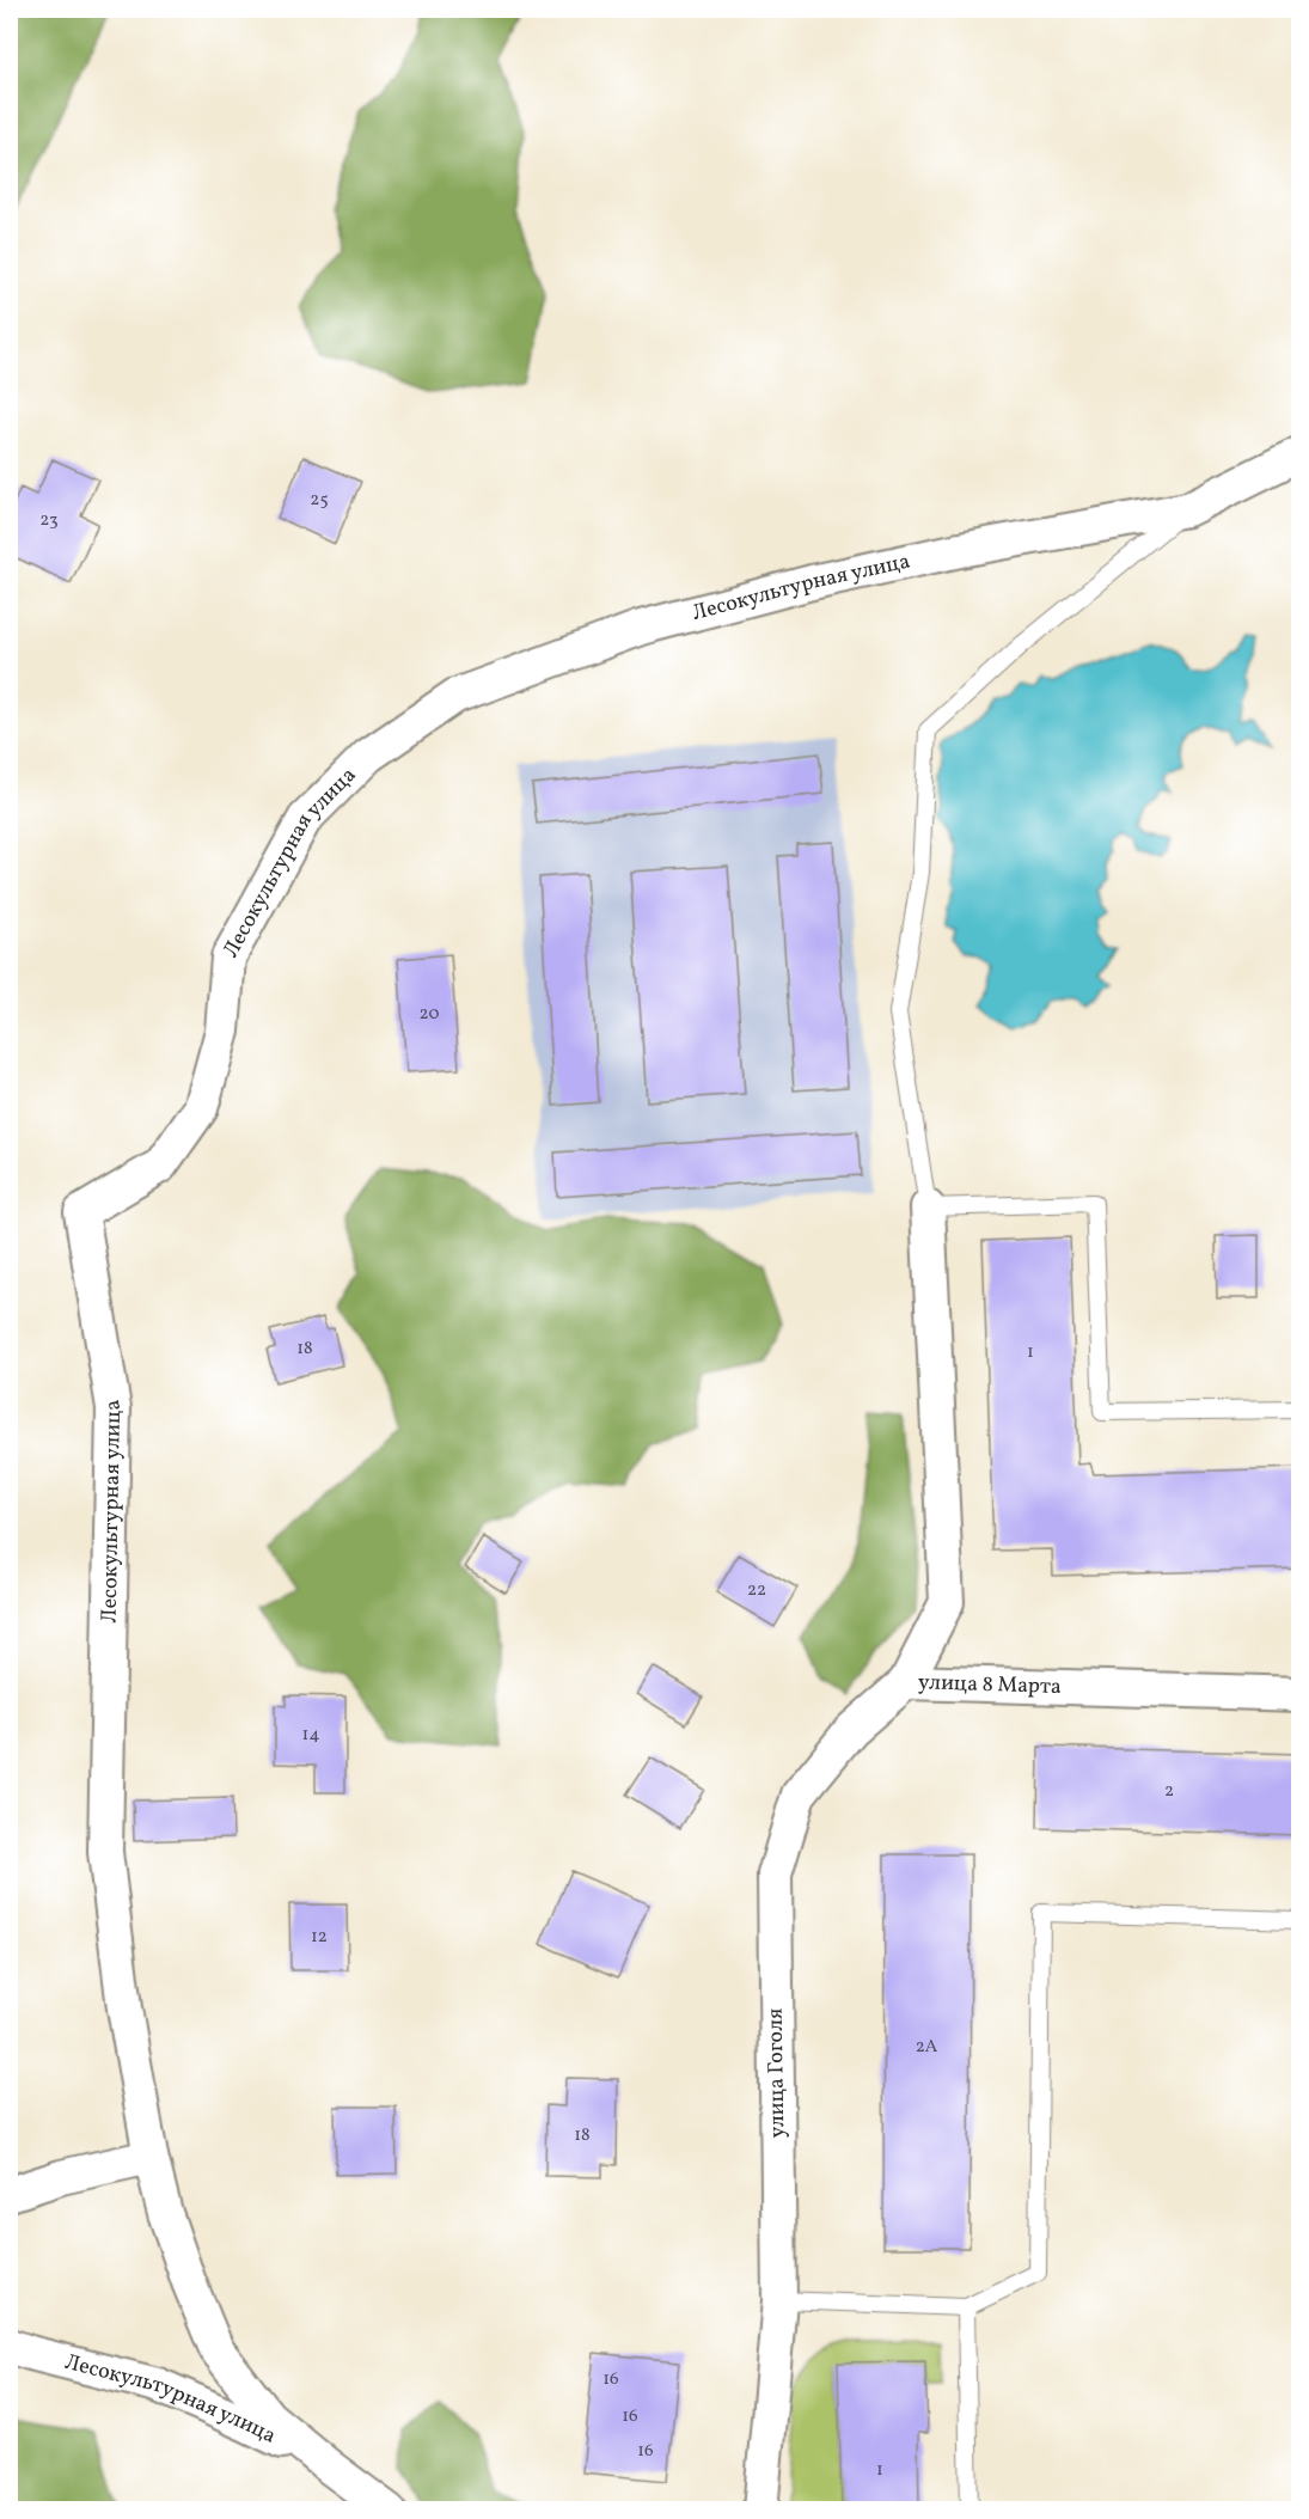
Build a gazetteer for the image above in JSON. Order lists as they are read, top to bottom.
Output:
{
  "streets": {
    "street": ["Лесокультурная улица", "улица 8 Марта", "улица Гоголя"]
  },
  "crossings": [
    ["улица 8 Марта", "улица Гоголя"]
  ],
  "house_numbers": [
    "25",
    "23",
    "20",
    "18",
    "1",
    "22",
    "14",
    "2",
    "12",
    "2А",
    "18",
    "16",
    "16",
    "16",
    "1"
  ]
}
